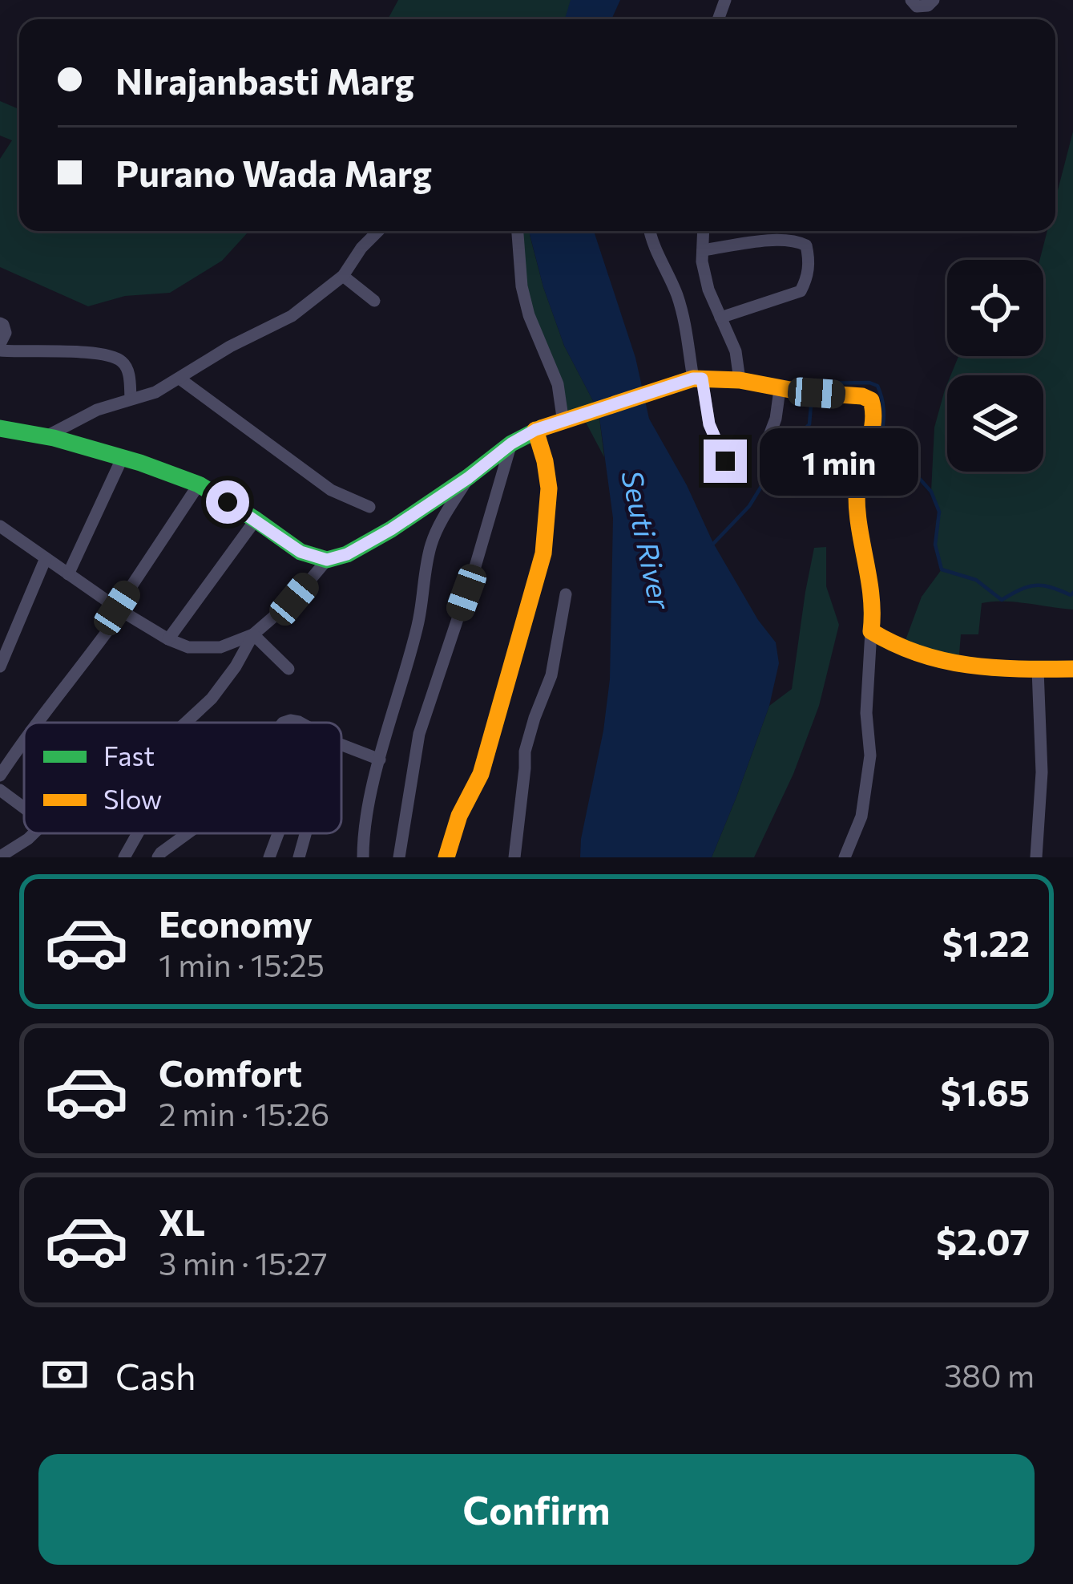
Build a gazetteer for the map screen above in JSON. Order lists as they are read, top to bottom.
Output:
{
  "water": ["Seuti River"],
  "legend": ["Fast", "Slow"],
  "page": {
    "banner": ["NIrajanbasti Marg", "Purano Wada Marg"],
    "bubble": "1 min",
    "list": [
      {
        "name": "Economy",
        "note": "1 min · 15:25",
        "value": "$1.22"
      },
      {
        "name": "Comfort",
        "note": "2 min · 15:26",
        "value": "$1.65"
      },
      {
        "name": "XL",
        "note": "3 min · 15:27",
        "value": "$2.07"
      }
    ],
    "pay": ["Cash", "380 m"],
    "buttons": "Confirm"
  }
}
